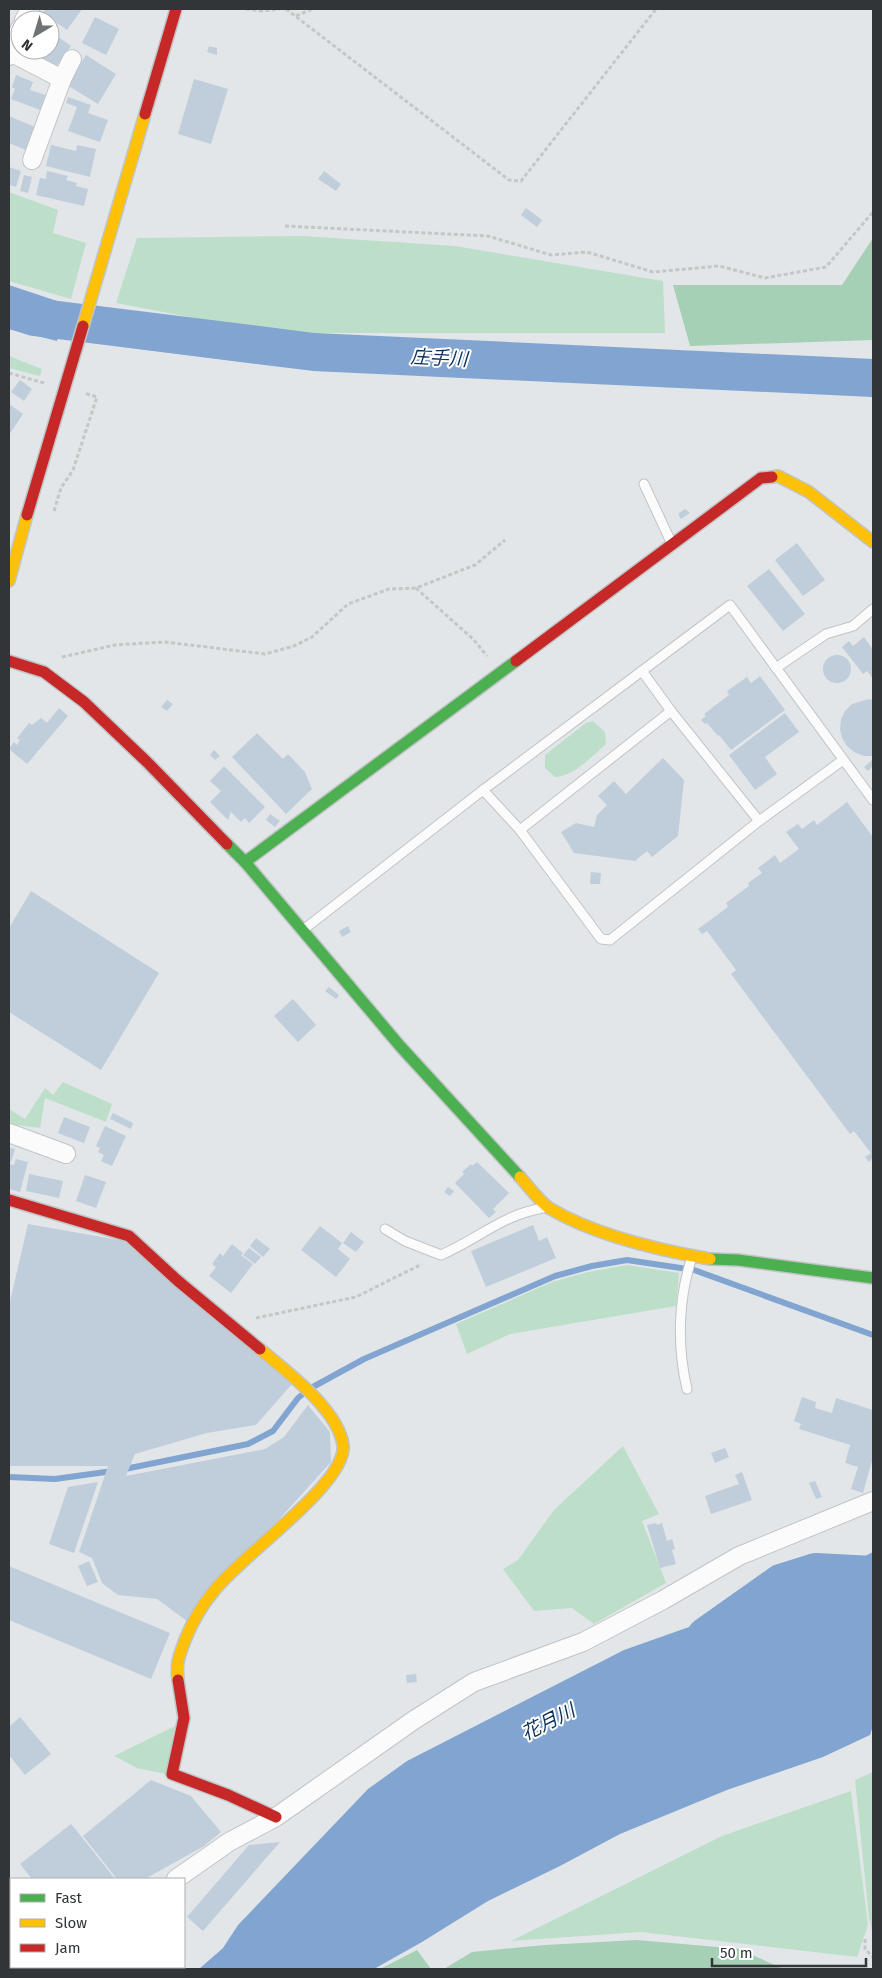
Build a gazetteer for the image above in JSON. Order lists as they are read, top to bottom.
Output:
{
  "water": ["庄手川", "花月川"],
  "legend": ["Fast", "Slow", "Jam"],
  "scale_bar": "50 m",
  "north": "bottom left"
}
